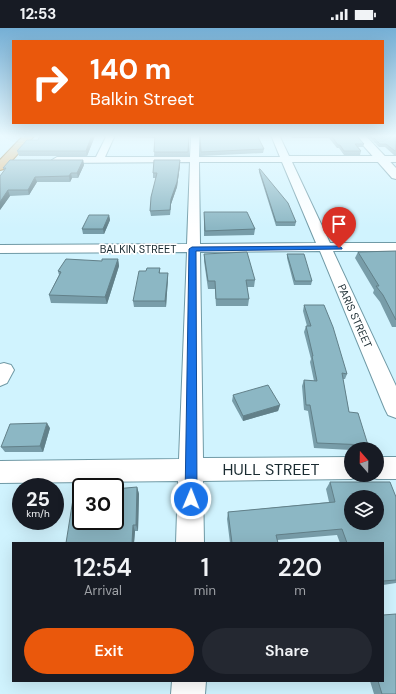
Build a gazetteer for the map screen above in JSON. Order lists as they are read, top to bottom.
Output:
{
  "streets": {
    "street": ["BALKIN STREET", "PARIS STREET", "HULL STREET"]
  },
  "crossings": [
    ["BALKIN STREET", "PARIS STREET"]
  ],
  "north": "top",
  "page": {
    "status": "12:53",
    "turn": ["140 m", "Balkin Street"],
    "speed": "25 km/h",
    "limit": "30",
    "eta": [
      "12:54",
      "Arrival",
      "1",
      "min",
      "220",
      "m"
    ],
    "buttons": ["Exit", "Share"]
  }
}
